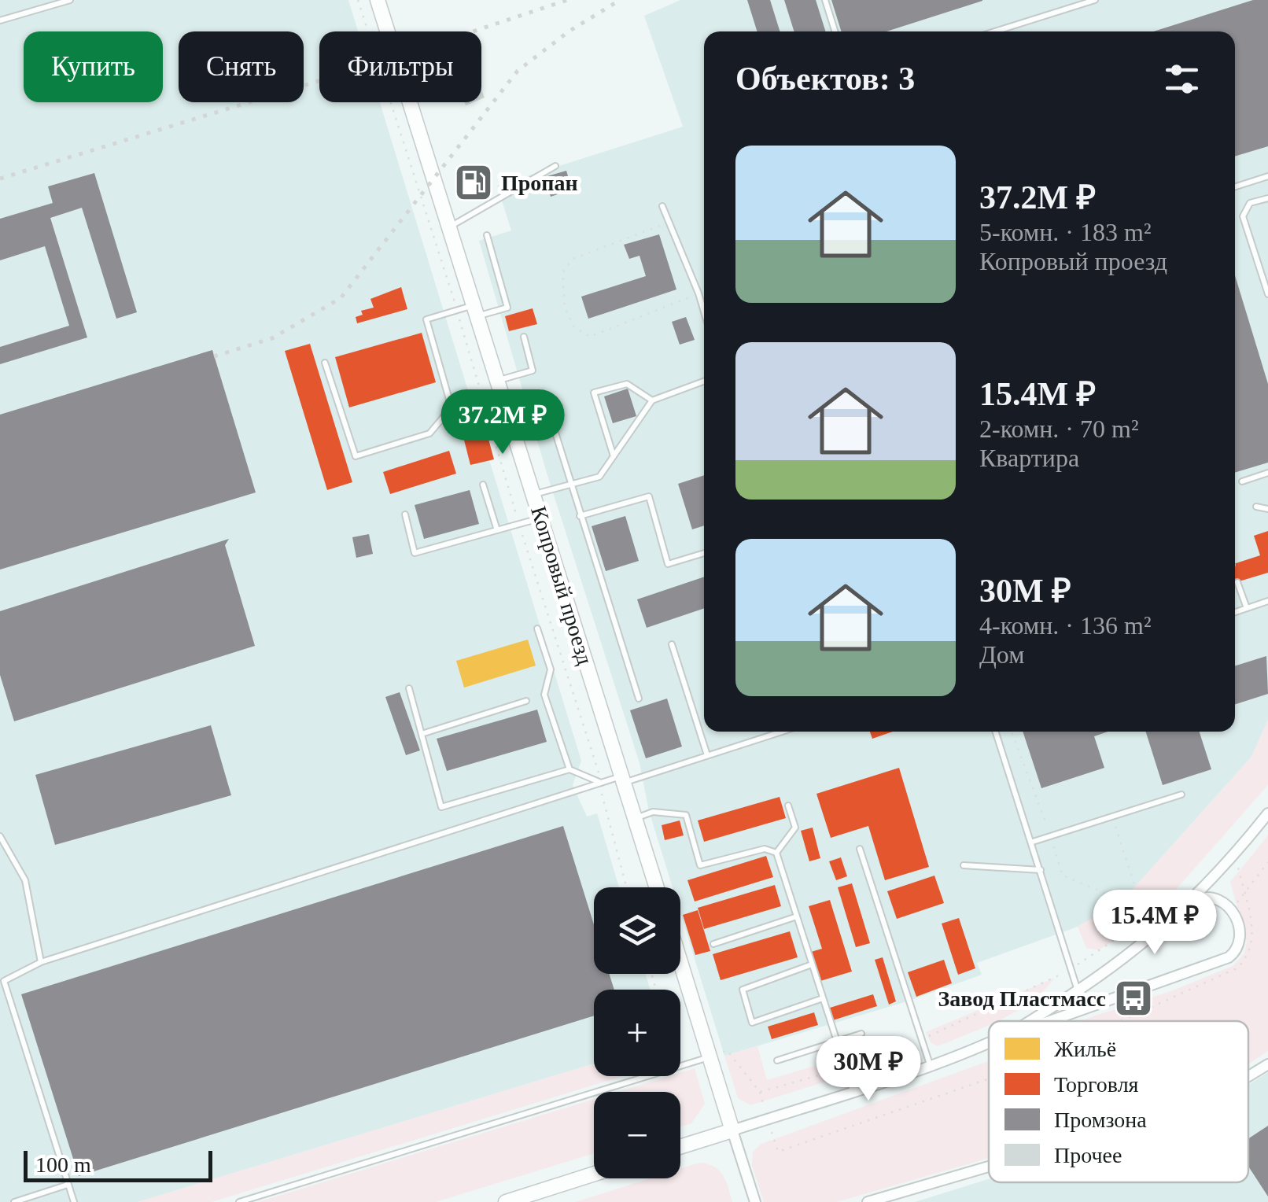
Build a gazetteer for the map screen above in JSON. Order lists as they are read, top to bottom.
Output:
{
  "streets": {
    "main road": ["Копровый проезд"]
  },
  "places": {
    "fuel station": ["Пропан"],
    "bus stop": ["Завод Пластмасс"]
  },
  "legend": [
    "Жильё",
    "Торговля",
    "Промзона",
    "Прочее"
  ],
  "scale_bar": "100 m",
  "page": {
    "chip": ["Купить", "Снять", "Фильтры"],
    "heading": "Объектов: 3",
    "list": [
      {
        "name": "37.2M ₽",
        "note": "5-комн. · 183 m² · Копровый проезд"
      },
      {
        "name": "15.4M ₽",
        "note": "2-комн. · 70 m² · Квартира"
      },
      {
        "name": "30M ₽",
        "note": "4-комн. · 136 m² · Дом"
      }
    ],
    "price": ["37.2M ₽", "15.4M ₽", "30M ₽"],
    "map_buttons": ["+", "−"],
    "scale": "100 m"
  }
}
